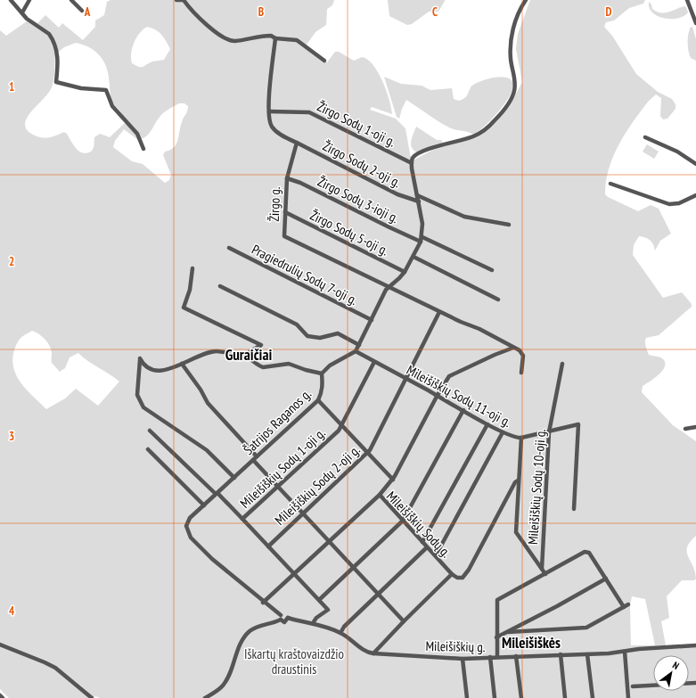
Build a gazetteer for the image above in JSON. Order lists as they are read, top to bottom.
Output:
{
  "streets": {
    "street": [
      "Žirgo Sodų 1-oji g.",
      "Žirgo Sodų 2-oji g.",
      "Žirgo Sodų 3-ioji g.",
      "Žirgo g.",
      "Žirgo Sodų 5-oji g.",
      "Pragiedrulių Sodų 7-oji g.",
      "Mileišiškių Sodų 11-oji g.",
      "Šatrijos Raganos g.",
      "Mileišiškių Sodų 1-oji g.",
      "Mileišiškių Sodų 2-oji g.",
      "Mileišiškių Sodų 10-oji g.",
      "Mileišiškių Sodų g.",
      "Mileišiškių g."
    ]
  },
  "crossings": [
    ["Žirgo Sodų 2-oji g.", "Žirgo g."],
    ["Žirgo Sodų 3-ioji g.", "Žirgo g."],
    ["Žirgo g.", "Žirgo Sodų 5-oji g."],
    ["Mileišiškių Sodų 11-oji g.", "Mileišiškių Sodų 1-oji g."],
    ["Mileišiškių Sodų 11-oji g.", "Mileišiškių Sodų 2-oji g."],
    ["Mileišiškių Sodų 11-oji g.", "Mileišiškių Sodų 10-oji g."],
    ["Šatrijos Raganos g.", "Mileišiškių Sodų g."],
    ["Šatrijos Raganos g.", "Mileišiškių g."],
    ["Mileišiškių Sodų 1-oji g.", "Mileišiškių Sodų 2-oji g."],
    ["Mileišiškių Sodų 1-oji g.", "Mileišiškių Sodų g."],
    ["Mileišiškių Sodų 1-oji g.", "Mileišiškių g."]
  ],
  "districts": ["Guraičiai", "Mileišiškės"],
  "parks": ["Iškartų kraštovaizdžio draustinis"],
  "north": "top right",
  "grid": {
    "columns": [
      "A",
      "B",
      "C",
      "D"
    ],
    "rows": [
      "1",
      "2",
      "3",
      "4"
    ]
  }
}
